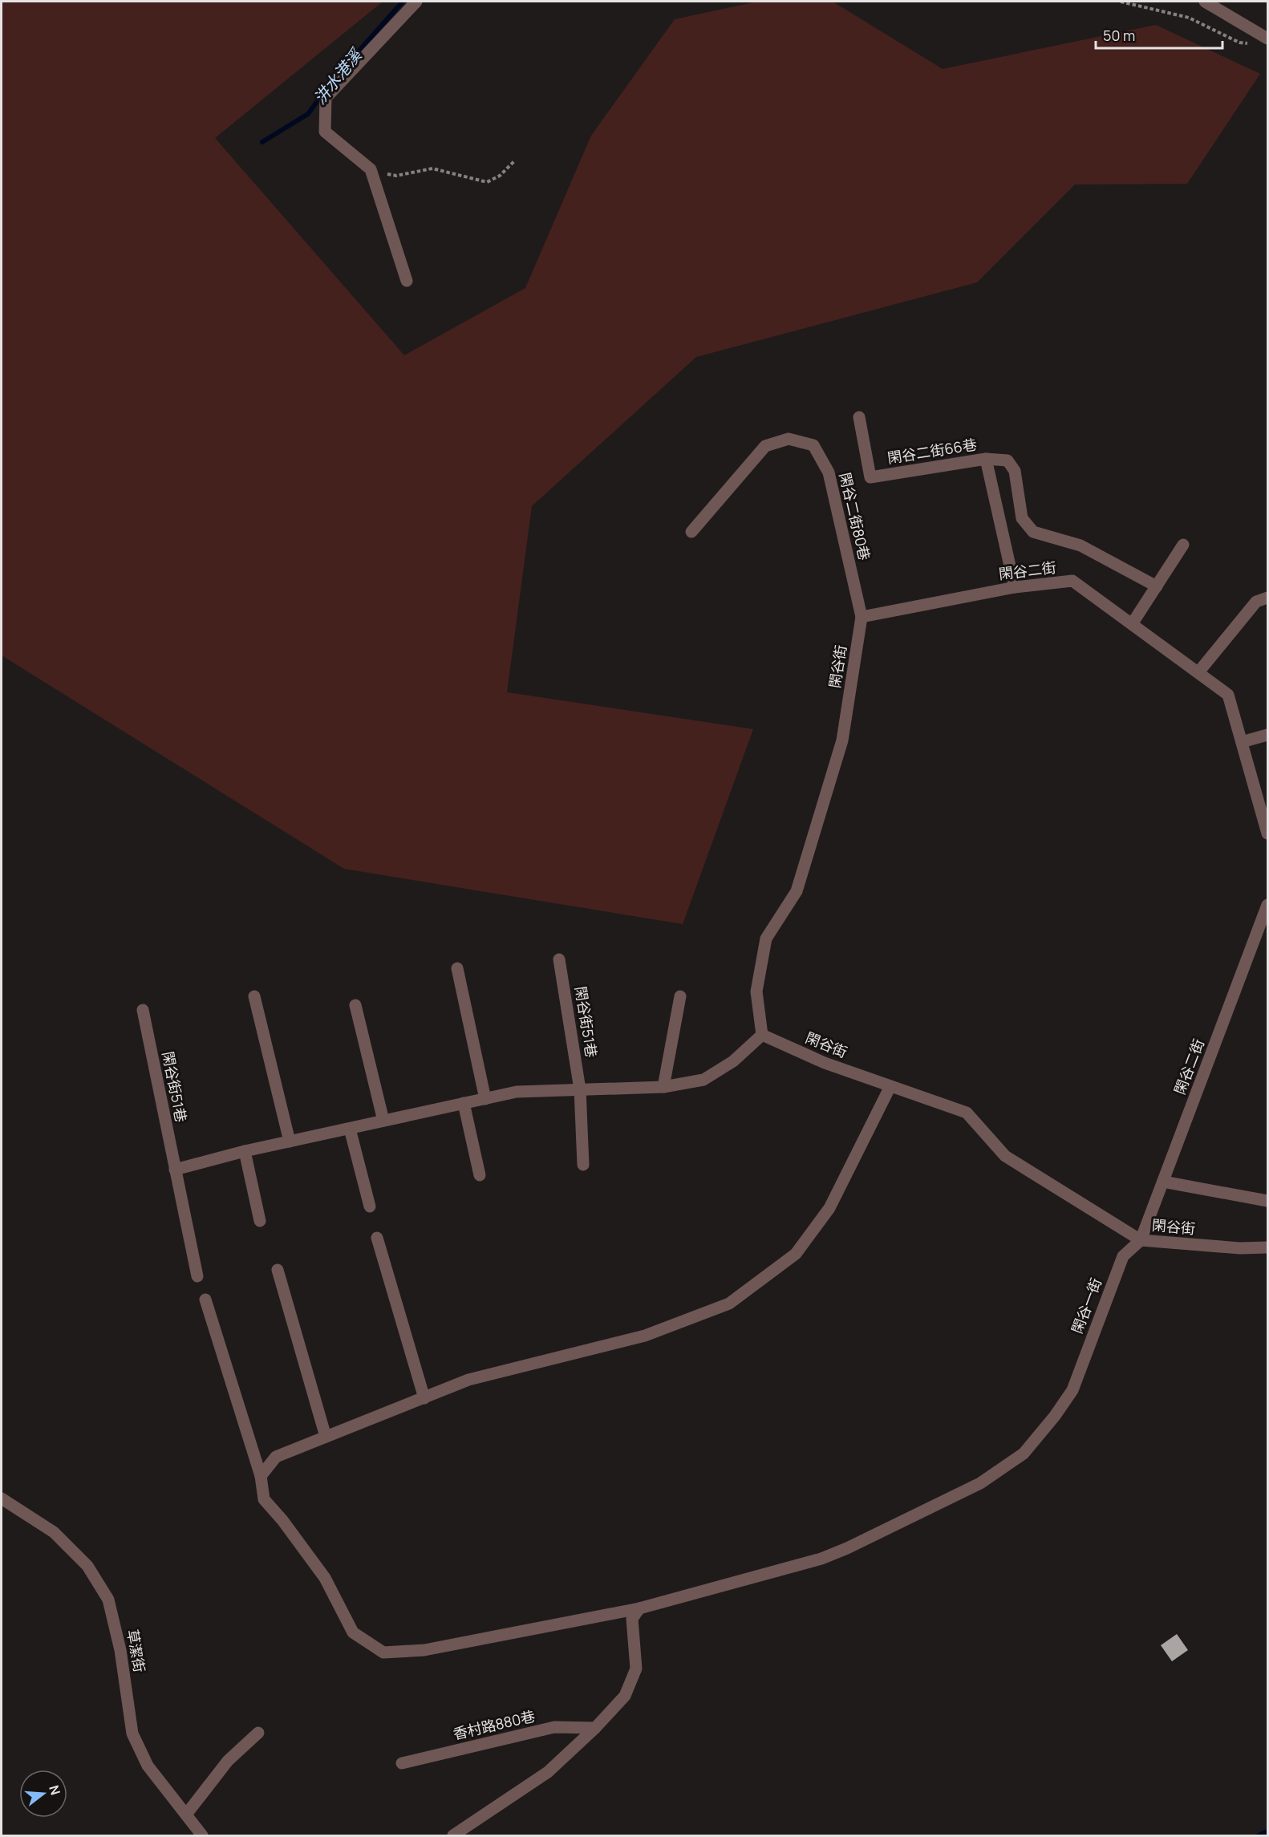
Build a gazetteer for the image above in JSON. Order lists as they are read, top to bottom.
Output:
{
  "streets": {
    "street": [
      "閑谷二街66巷",
      "閑谷二街80巷",
      "閑谷二街",
      "閑谷街",
      "閑谷街51巷",
      "閑谷一街",
      "草潔街",
      "香村路880巷"
    ]
  },
  "crossings": [
    ["閑谷二街66巷", "閑谷二街"],
    ["閑谷二街80巷", "閑谷二街"],
    ["閑谷二街80巷", "閑谷街"],
    ["閑谷二街", "閑谷街"],
    ["閑谷二街", "閑谷一街"],
    ["閑谷街", "閑谷一街"]
  ],
  "water": ["汫水港溪"],
  "scale_bar": "50 m",
  "north": "right"
}
